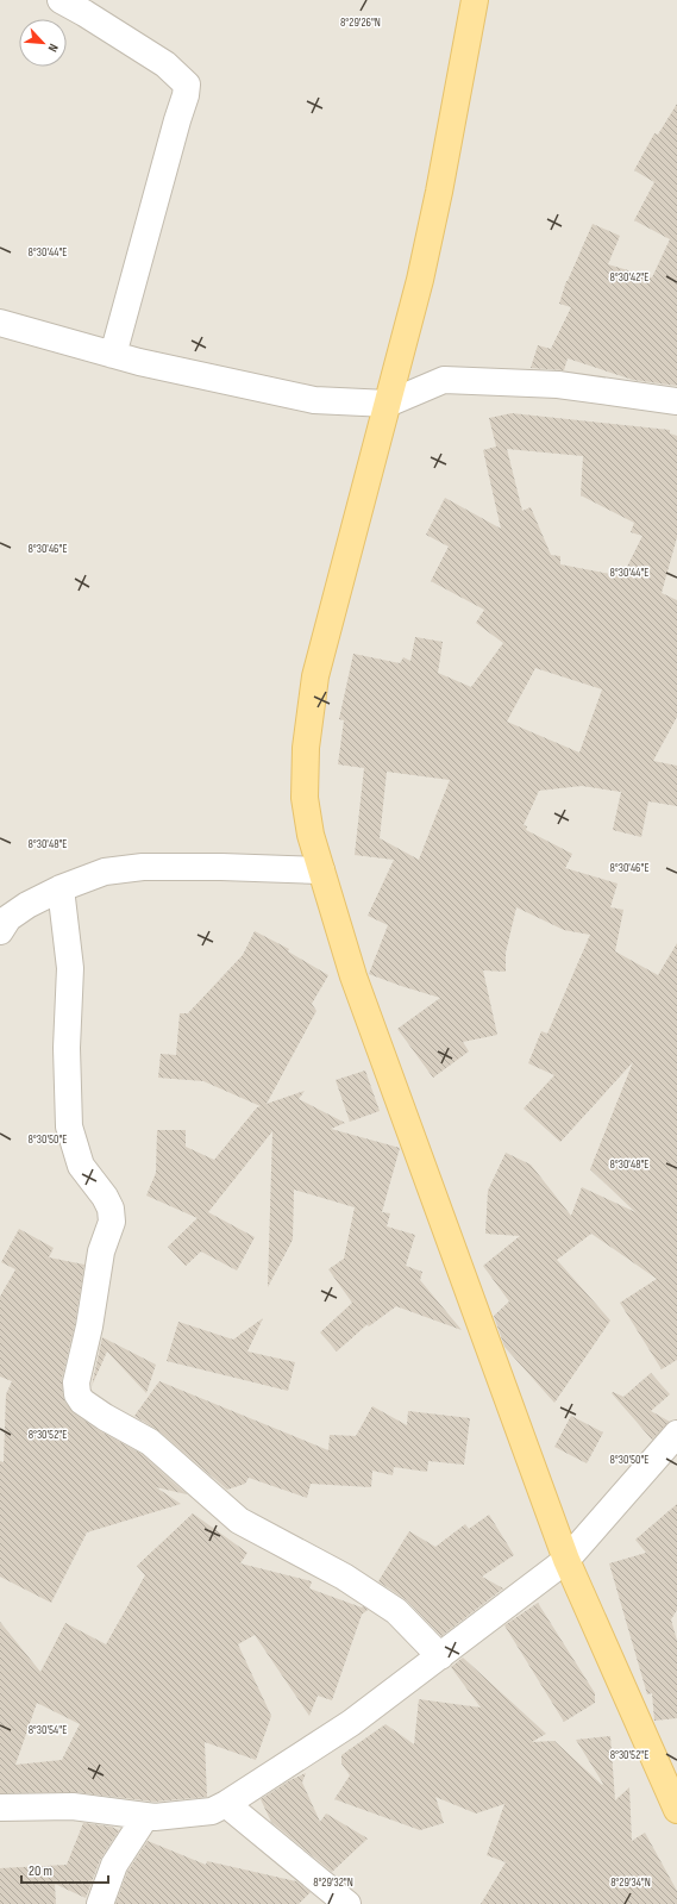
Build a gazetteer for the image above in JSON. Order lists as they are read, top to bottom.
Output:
{
  "scale_bar": "20 m",
  "north": "bottom right",
  "coordinates": [
    "8°29'26\"N",
    "8°30'44\"E",
    "8°30'42\"E",
    "8°30'46\"E",
    "8°30'48\"E",
    "8°30'50\"E",
    "8°30'52\"E",
    "8°30'54\"E",
    "8°29'32\"N",
    "8°29'34\"N"
  ]
}
